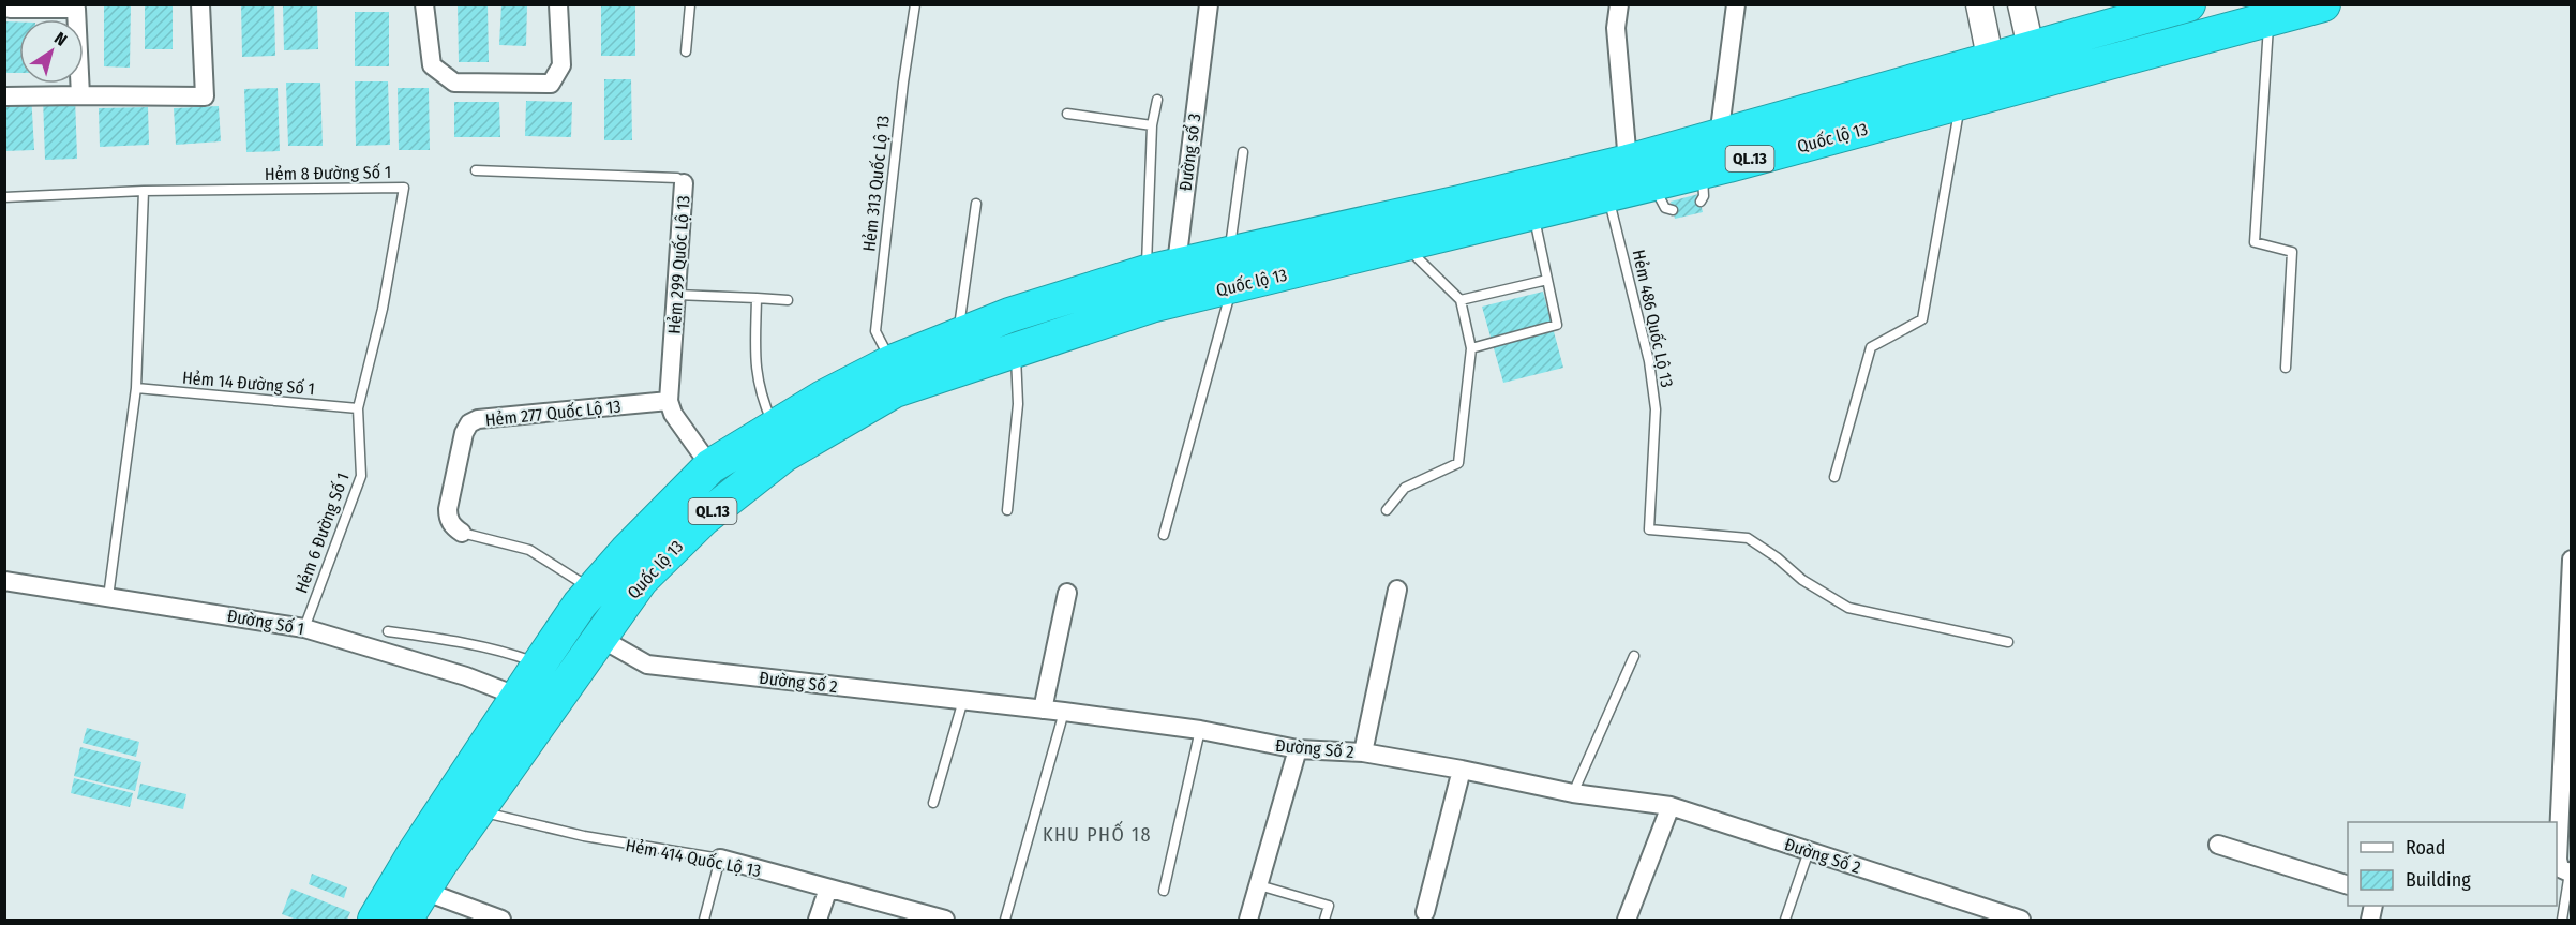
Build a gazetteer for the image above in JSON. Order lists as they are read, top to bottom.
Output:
{
  "streets": {
    "highway": ["Quốc lộ 13", "QL.13"],
    "street": [
      "Đường sổ 3",
      "Hẻm 299 Quốc Lộ 13",
      "Hẻm 277 Quốc Lộ 13",
      "Đường Số 1",
      "Đường Số 2",
      "Hẻm 414 Quốc Lộ 13"
    ],
    "lane": [
      "Hẻm 8 Đường Số 1",
      "Hẻm 313 Quốc Lộ 13",
      "Hẻm 486 Quốc Lộ 13",
      "Hẻm 14 Đường Số 1",
      "Hẻm 6 Đường Số 1"
    ]
  },
  "crossings": [
    ["Quốc lộ 13", "Đường sổ 3"],
    ["Quốc lộ 13", "Hẻm 313 Quốc Lộ 13"],
    ["Quốc lộ 13", "Hẻm 486 Quốc Lộ 13"],
    ["Quốc lộ 13", "Hẻm 277 Quốc Lộ 13"],
    ["Quốc lộ 13", "Đường Số 1"],
    ["Quốc lộ 13", "Đường Số 2"],
    ["Quốc lộ 13", "Hẻm 414 Quốc Lộ 13"],
    ["Hẻm 8 Đường Số 1", "Hẻm 14 Đường Số 1"],
    ["Hẻm 8 Đường Số 1", "Hẻm 6 Đường Số 1"],
    ["Hẻm 299 Quốc Lộ 13", "Hẻm 277 Quốc Lộ 13"],
    ["Hẻm 14 Đường Số 1", "Hẻm 6 Đường Số 1"],
    ["Hẻm 6 Đường Số 1", "Đường Số 1"]
  ],
  "districts": ["KHU PHỐ 18"],
  "legend": ["Road", "Building"],
  "north": "top right"
}
